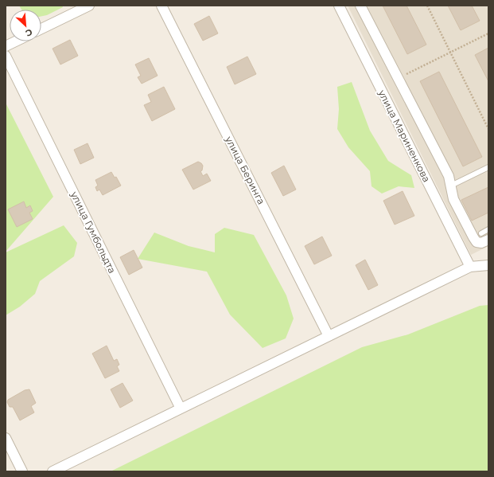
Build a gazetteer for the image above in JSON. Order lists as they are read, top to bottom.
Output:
{
  "streets": {
    "street": ["улица Мариненкова", "улица Беринга", "улица Гумбольдта"]
  },
  "north": "bottom right"
}
